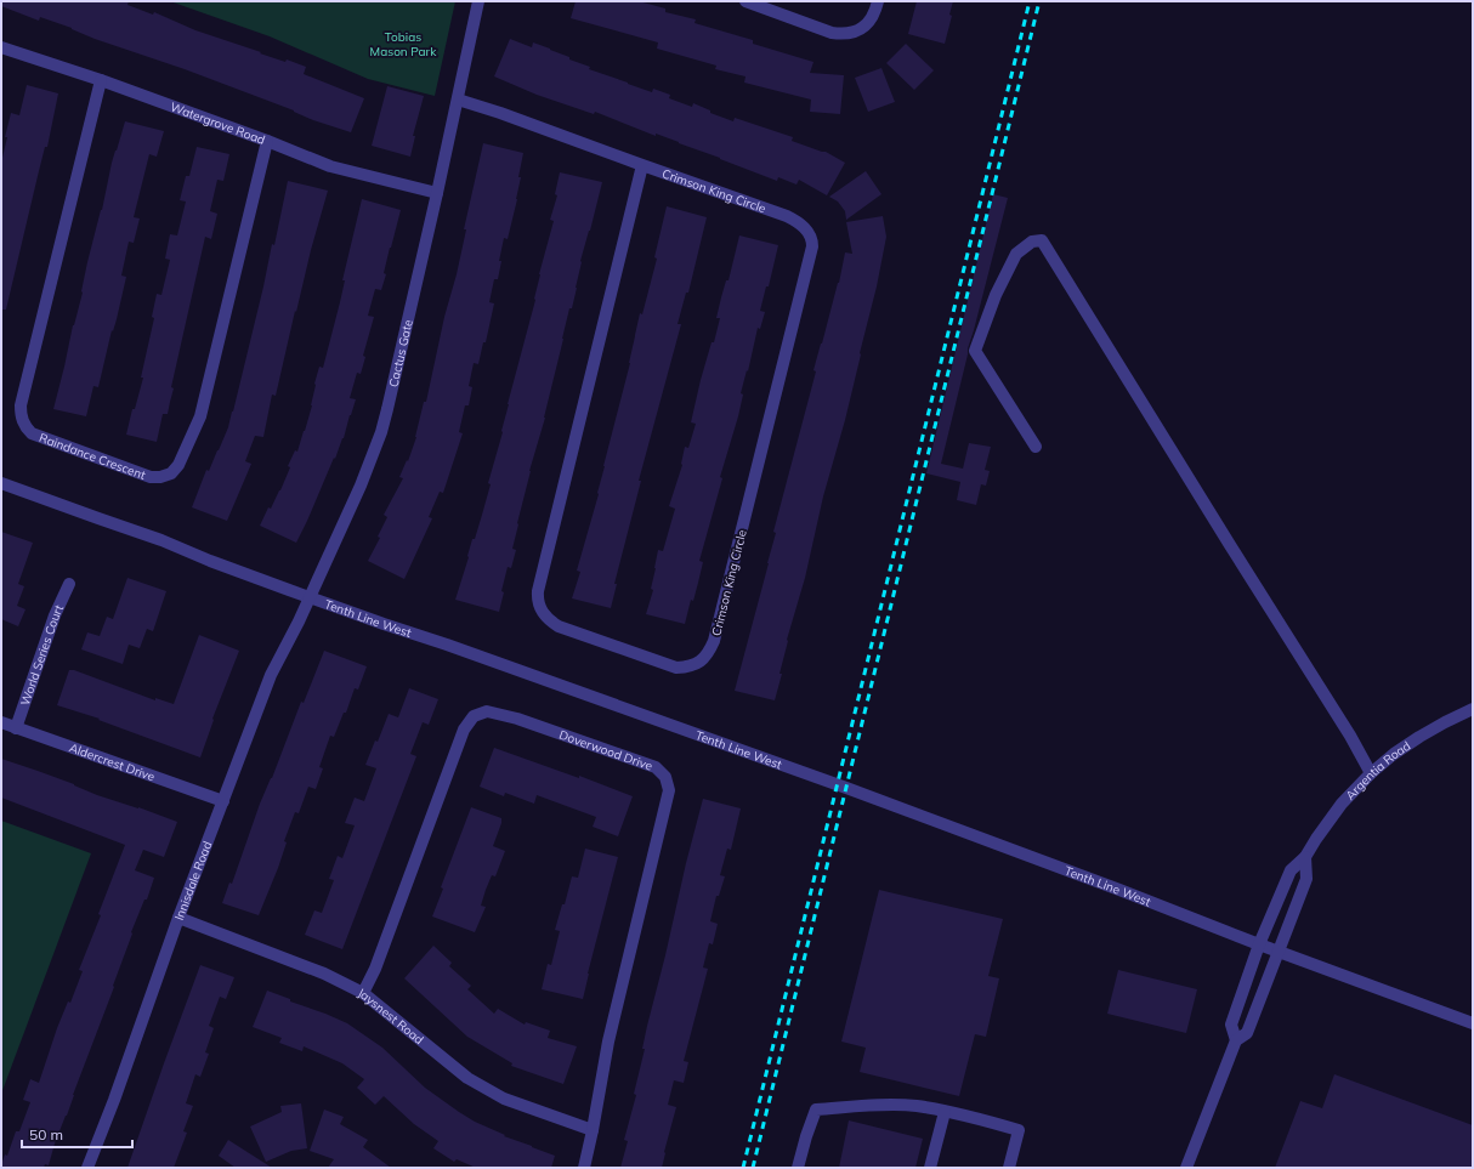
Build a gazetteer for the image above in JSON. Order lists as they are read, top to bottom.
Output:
{
  "streets": {
    "street": [
      "Watergrove Road",
      "Crimson King Circle",
      "Cactus Gate",
      "Raindance Crescent",
      "Tenth Line West",
      "World Series Court",
      "Doverwood Drive",
      "Aldercrest Drive",
      "Argentia Road",
      "Innisdale Road",
      "Jaysnest Road"
    ]
  },
  "crossings": [
    ["Watergrove Road", "Cactus Gate"],
    ["Watergrove Road", "Raindance Crescent"],
    ["Cactus Gate", "Tenth Line West"],
    ["Cactus Gate", "Innisdale Road"],
    ["Tenth Line West", "Argentia Road"],
    ["Tenth Line West", "Innisdale Road"],
    ["World Series Court", "Aldercrest Drive"],
    ["Doverwood Drive", "Jaysnest Road"],
    ["Aldercrest Drive", "Innisdale Road"],
    ["Innisdale Road", "Jaysnest Road"]
  ],
  "parks": ["Tobias Mason Park"],
  "scale_bar": "50 m"
}
